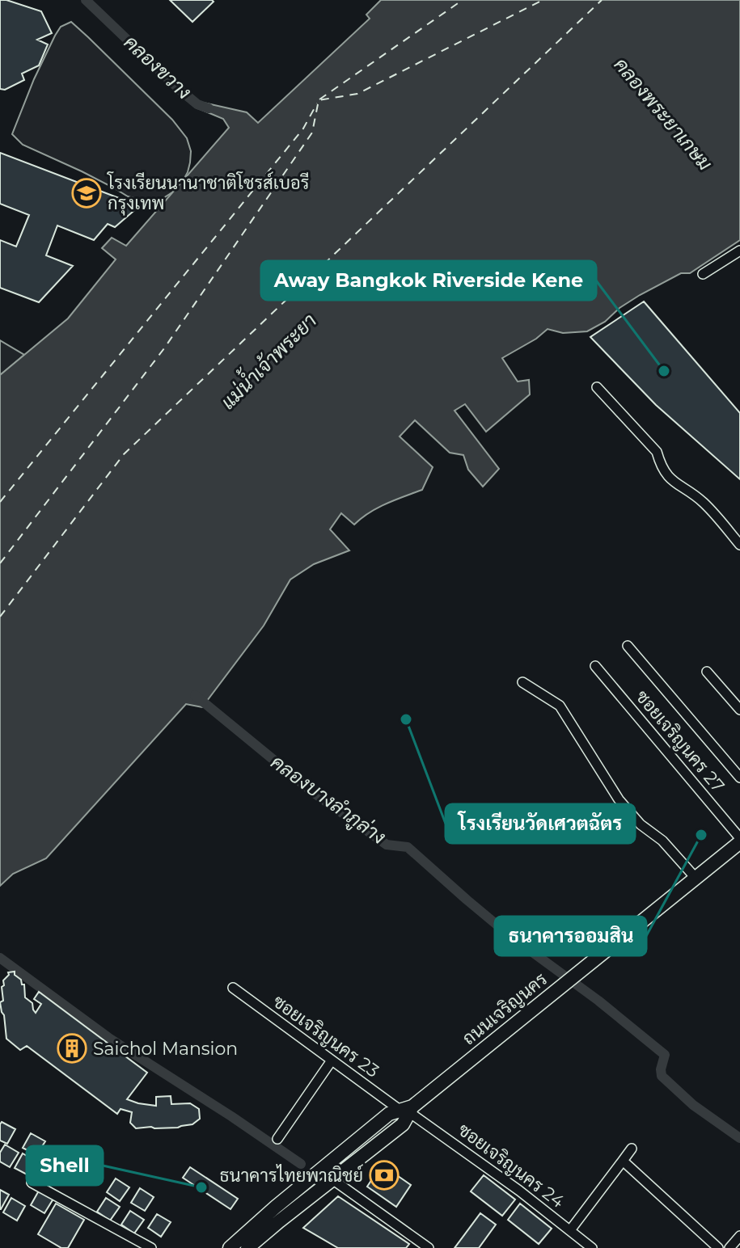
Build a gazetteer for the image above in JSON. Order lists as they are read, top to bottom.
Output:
{
  "streets": {
    "main road": ["ถนนเจริญนคร"],
    "street": ["ซอยเจริญนคร 27", "ซอยเจริญนคร 23", "ซอยเจริญนคร 24"]
  },
  "crossings": [
    ["ซอยเจริญนคร 27", "ถนนเจริญนคร"],
    ["ถนนเจริญนคร", "ซอยเจริญนคร 23"],
    ["ถนนเจริญนคร", "ซอยเจริญนคร 24"],
    ["ซอยเจริญนคร 23", "ซอยเจริญนคร 24"]
  ],
  "water": [
    "คลองขวาง",
    "คลองพระยาเกษม",
    "แม่น้ำเจ้าพระยา",
    "คลองบางลำภูล่าง"
  ],
  "places": {
    "school or university": ["โรงเรียนนานาชาติโชรส์เบอรี กรุงเทพ"],
    "other": [
      "Away Bangkok Riverside Kene",
      "โรงเรียนวัดเศวตฉัตร",
      "ธนาคารออมสิน",
      "Shell"
    ],
    "building": ["Saichol Mansion"],
    "bank": ["ธนาคารไทยพาณิชย์"]
  }
}
